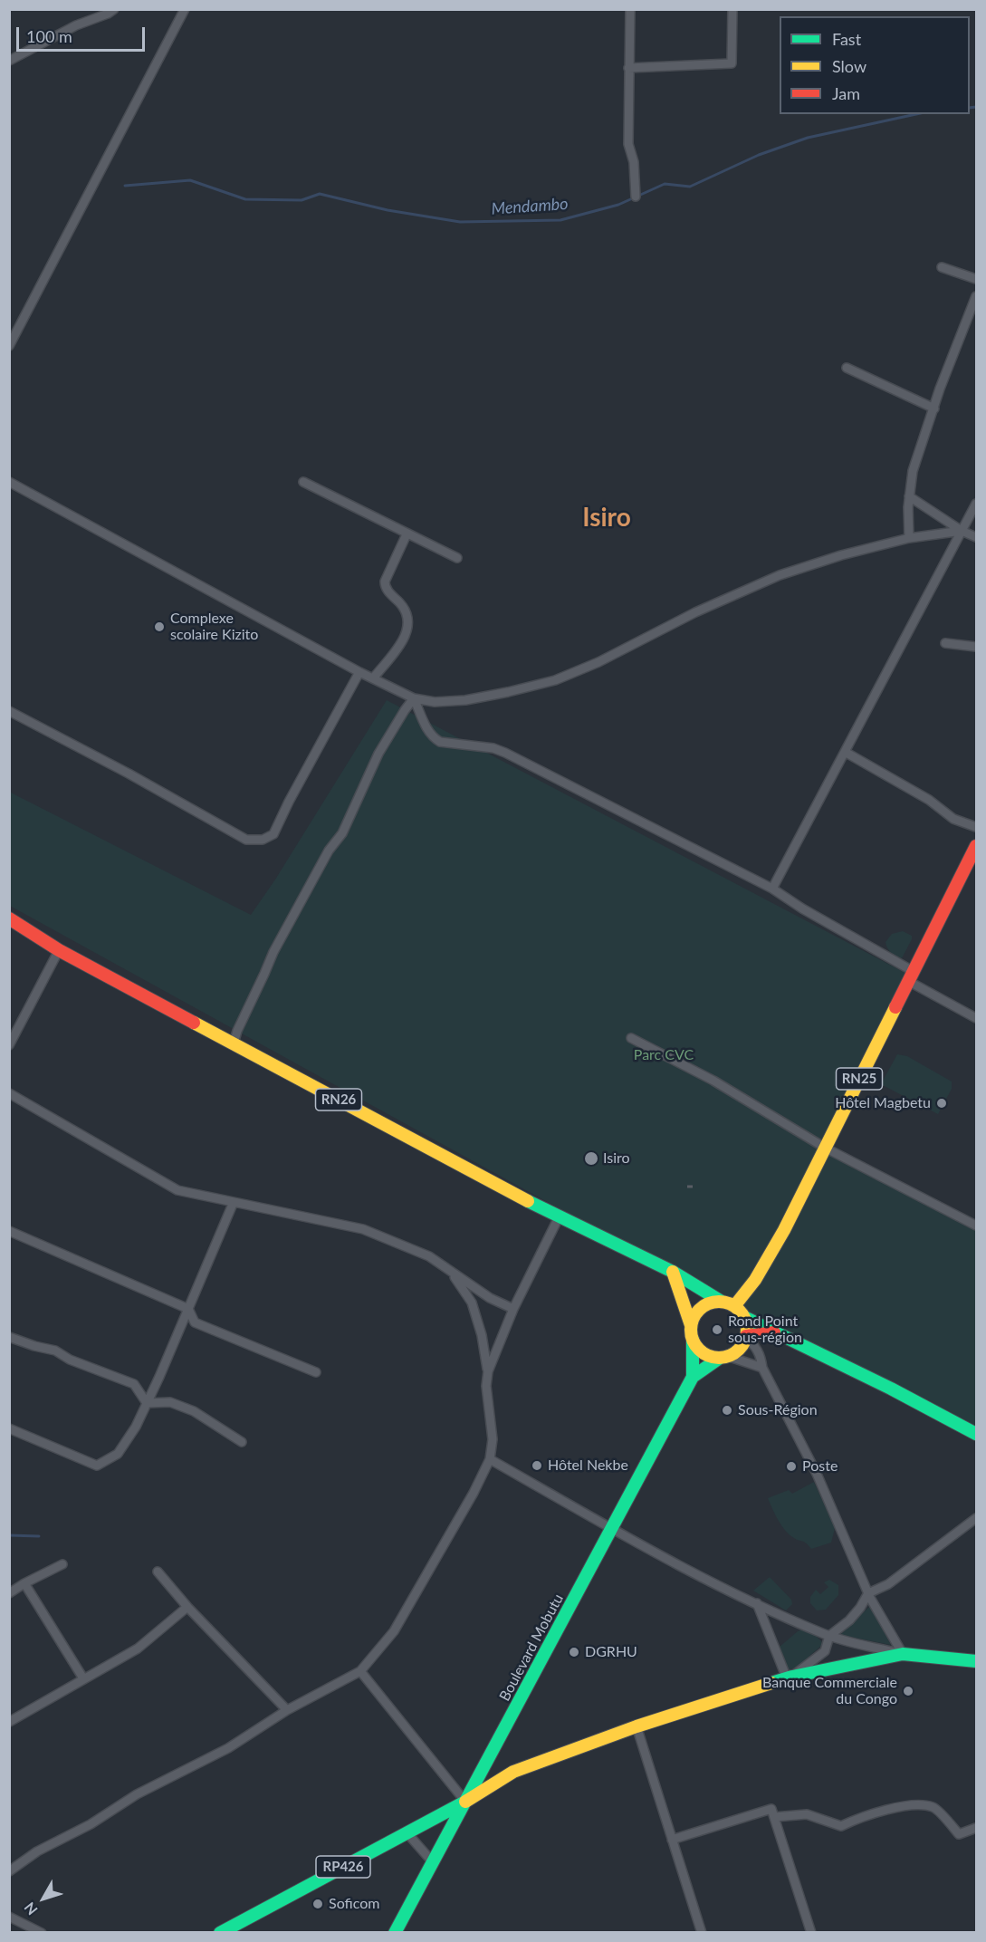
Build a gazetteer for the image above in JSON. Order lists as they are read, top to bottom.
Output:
{
  "streets": {
    "main road": [
      "RN25",
      "RN26",
      "Boulevard Mobutu",
      "RP426"
    ]
  },
  "crossings": [
    ["RN25", "RN26"],
    ["Boulevard Mobutu", "RP426"]
  ],
  "districts": ["Isiro"],
  "water": ["Mendambo"],
  "parks": ["Parc CVC"],
  "places": [
    "Complexe scolaire Kizito",
    "Hôtel Magbetu",
    "Isiro",
    "Rond Point sous-région",
    "Sous-Région",
    "Hôtel Nekbe",
    "Poste",
    "DGRHU",
    "Banque Commerciale du Congo",
    "Soficom"
  ],
  "legend": ["Fast", "Slow", "Jam"],
  "scale_bar": "100 m",
  "north": "bottom left"
}
